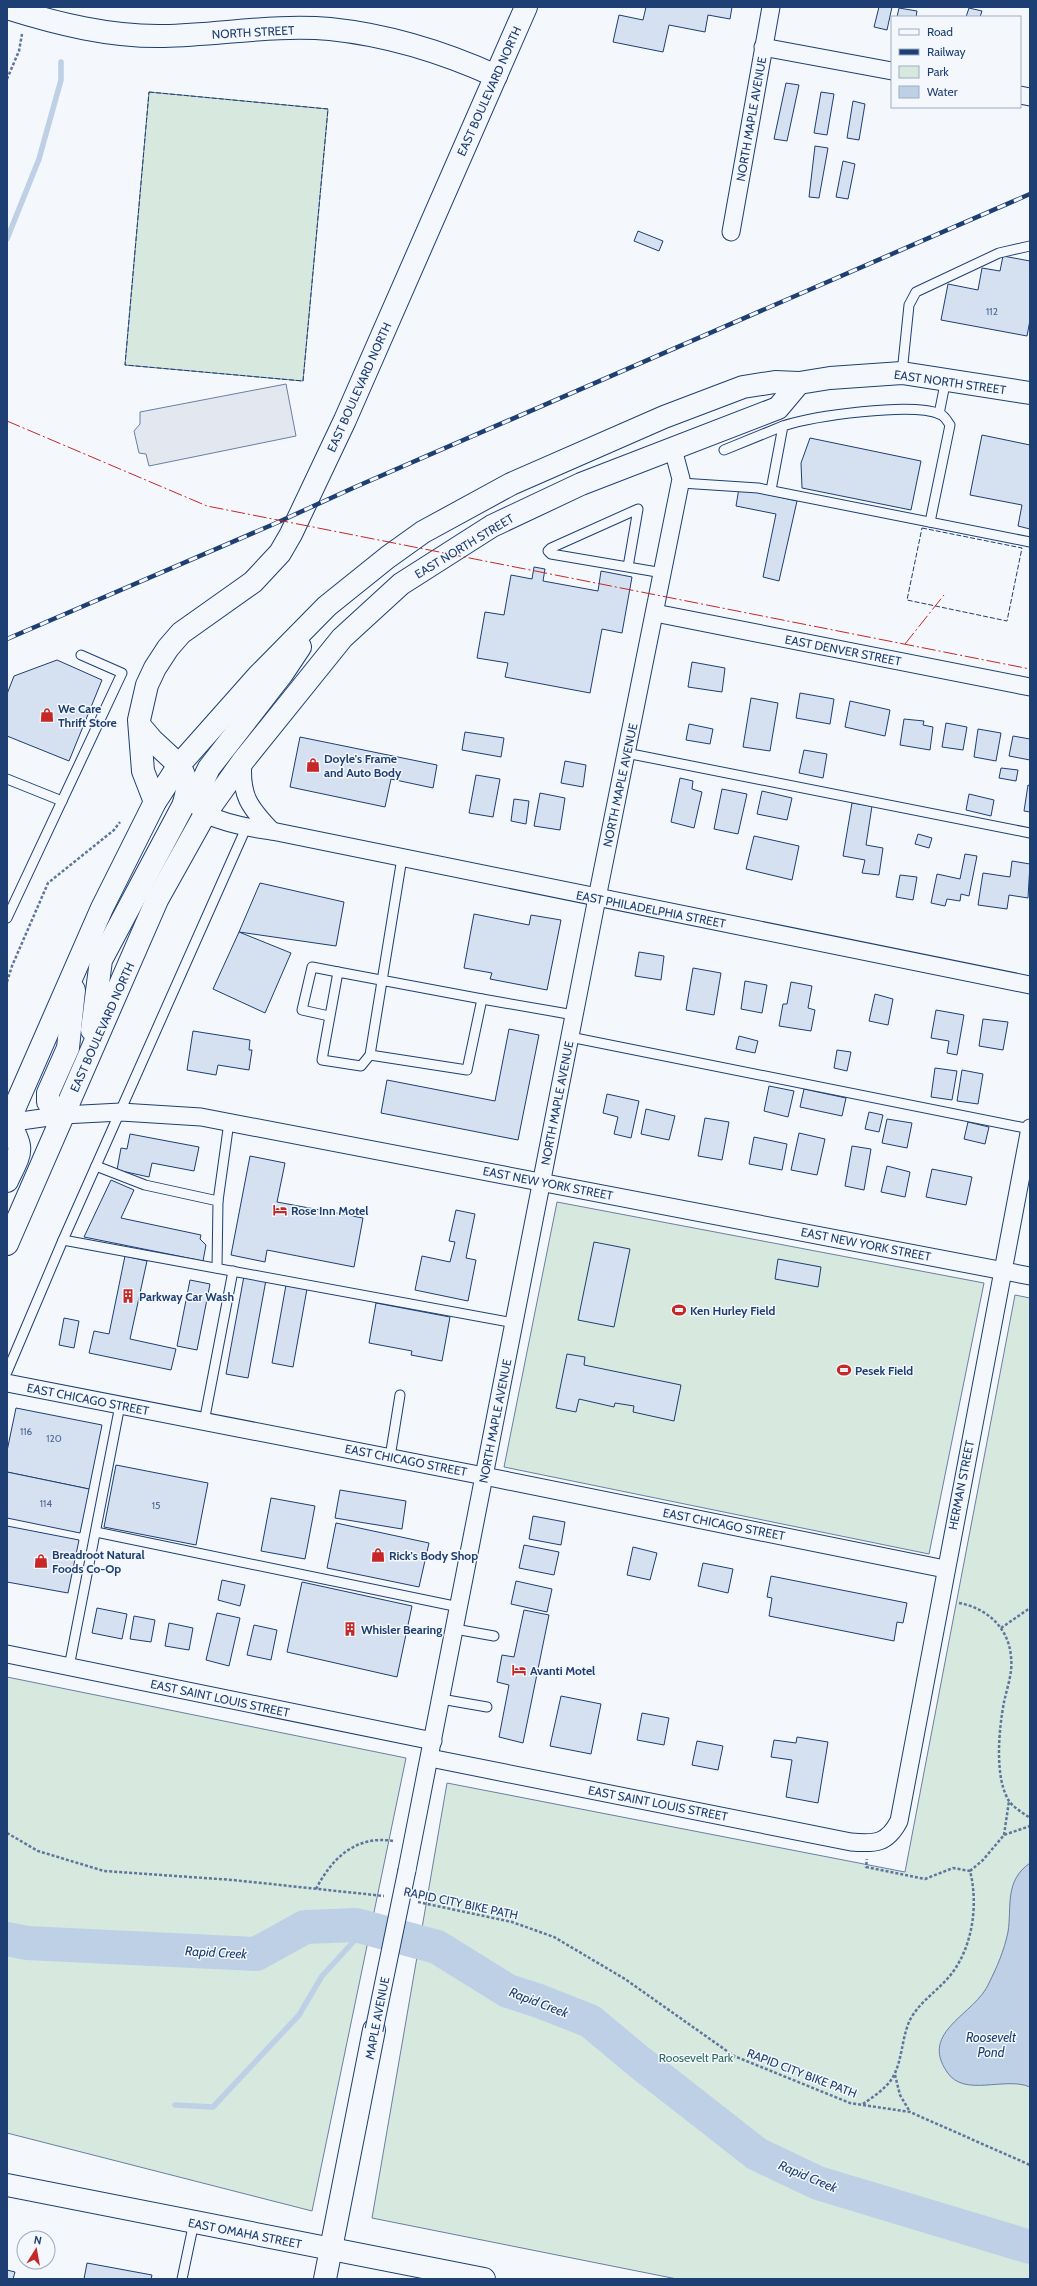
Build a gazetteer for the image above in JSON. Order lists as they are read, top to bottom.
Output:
{
  "streets": {
    "main road": [
      "NORTH STREET",
      "EAST BOULEVARD NORTH",
      "EAST NORTH STREET",
      "MAPLE AVENUE",
      "EAST OMAHA STREET"
    ],
    "street": [
      "NORTH MAPLE AVENUE",
      "EAST DENVER STREET",
      "EAST PHILADELPHIA STREET",
      "EAST NEW YORK STREET",
      "EAST CHICAGO STREET",
      "HERMAN STREET",
      "EAST SAINT LOUIS STREET"
    ],
    "path": ["RAPID CITY BIKE PATH"]
  },
  "crossings": [
    ["NORTH STREET", "EAST BOULEVARD NORTH"],
    ["EAST BOULEVARD NORTH", "EAST NORTH STREET"],
    ["EAST BOULEVARD NORTH", "EAST PHILADELPHIA STREET"],
    ["EAST BOULEVARD NORTH", "EAST NEW YORK STREET"],
    ["NORTH MAPLE AVENUE", "EAST NORTH STREET"],
    ["NORTH MAPLE AVENUE", "EAST DENVER STREET"],
    ["NORTH MAPLE AVENUE", "EAST PHILADELPHIA STREET"],
    ["NORTH MAPLE AVENUE", "EAST NEW YORK STREET"],
    ["NORTH MAPLE AVENUE", "EAST CHICAGO STREET"],
    ["NORTH MAPLE AVENUE", "EAST SAINT LOUIS STREET"],
    ["NORTH MAPLE AVENUE", "MAPLE AVENUE"],
    ["EAST NORTH STREET", "EAST PHILADELPHIA STREET"],
    ["EAST NEW YORK STREET", "HERMAN STREET"],
    ["EAST CHICAGO STREET", "HERMAN STREET"],
    ["HERMAN STREET", "EAST SAINT LOUIS STREET"],
    ["EAST SAINT LOUIS STREET", "MAPLE AVENUE"],
    ["MAPLE AVENUE", "EAST OMAHA STREET"]
  ],
  "water": ["Rapid Creek", "Roosevelt Pond"],
  "parks": ["Roosevelt Park"],
  "places": {
    "shop": [
      "We Care Thrift Store",
      "Doyle's Frame and Auto Body",
      "Rick's Body Shop",
      "Breadroot Natural Foods Co-Op"
    ],
    "hotel": ["Rose Inn Motel", "Avanti Motel"],
    "building": ["Parkway Car Wash", "Whisler Bearing"],
    "sports": ["Ken Hurley Field", "Pesek Field"]
  },
  "house_numbers": [
    "112",
    "116",
    "120",
    "114",
    "15"
  ],
  "legend": [
    "Road",
    "Railway",
    "Park",
    "Water"
  ],
  "north": "top"
}
